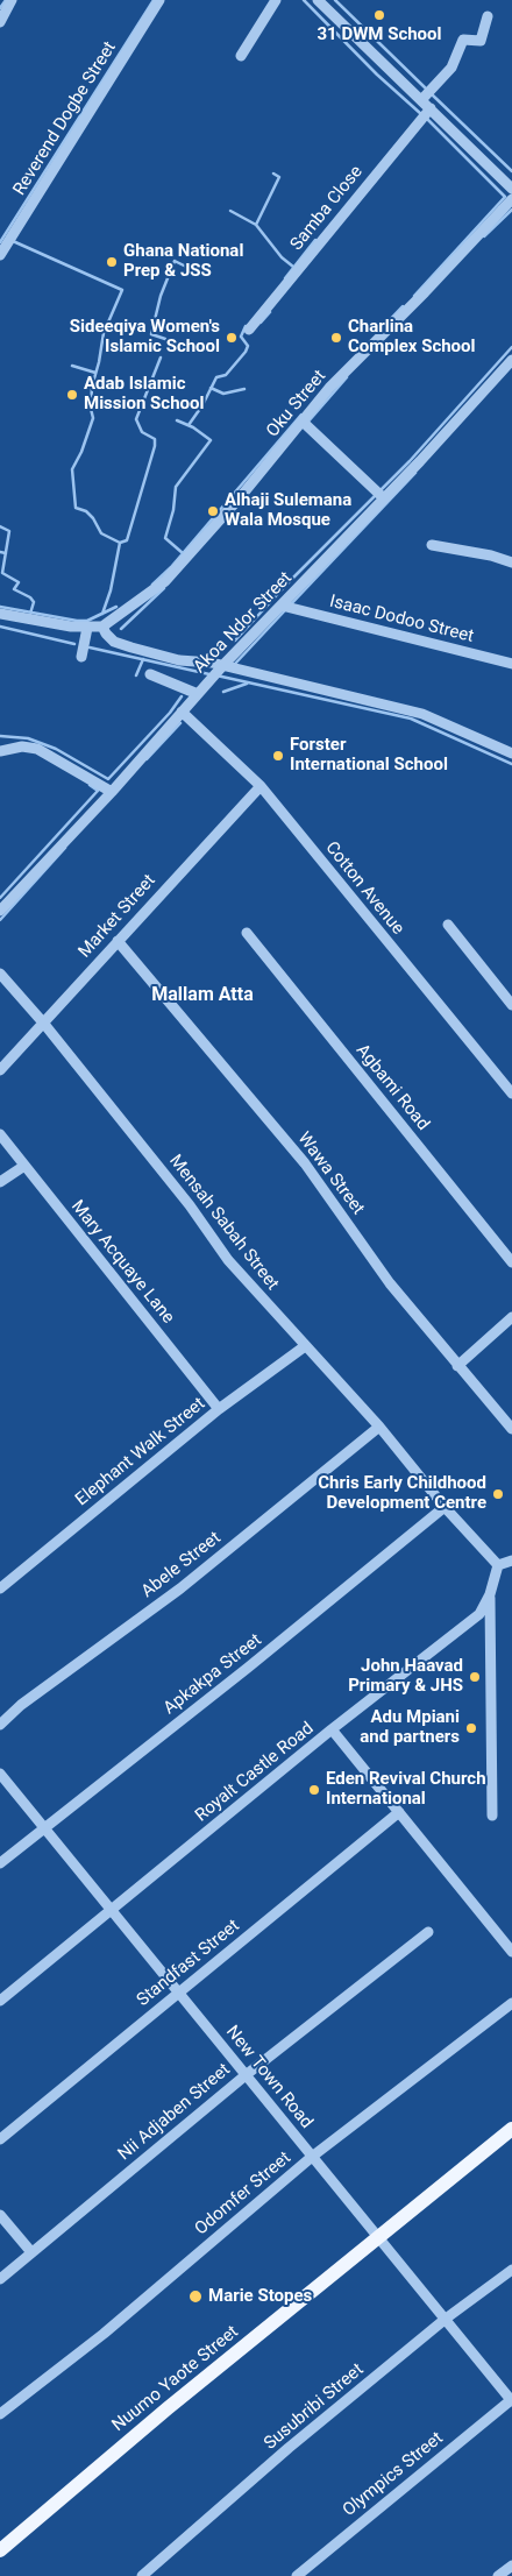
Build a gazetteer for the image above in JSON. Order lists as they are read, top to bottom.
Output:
{
  "streets": {
    "main road": ["Nuumo Yaote Street"],
    "street": [
      "Reverend Dogbe Street",
      "Samba Close",
      "Oku Street",
      "Isaac Dodoo Street",
      "Akoa Ndor Street",
      "Cotton Avenue",
      "Market Street",
      "Agbami Road",
      "Wawa Street",
      "Mensah Sabah Street",
      "Mary Acquaye Lane",
      "Elephant Walk Street",
      "Abele Street",
      "Apkakpa Street",
      "Royalt Castle Road",
      "Standfast Street",
      "New Town Road",
      "Nii Adjaben Street",
      "Odomfer Street",
      "Susubribi Street",
      "Olympics Street"
    ]
  },
  "crossings": [
    ["Isaac Dodoo Street", "Akoa Ndor Street"],
    ["Akoa Ndor Street", "Cotton Avenue"],
    ["Cotton Avenue", "Market Street"],
    ["Market Street", "Wawa Street"],
    ["Market Street", "Mensah Sabah Street"],
    ["Mensah Sabah Street", "Elephant Walk Street"],
    ["Mensah Sabah Street", "Abele Street"],
    ["Mensah Sabah Street", "Apkakpa Street"],
    ["Mensah Sabah Street", "Royalt Castle Road"],
    ["Mary Acquaye Lane", "Elephant Walk Street"],
    ["Apkakpa Street", "New Town Road"],
    ["Royalt Castle Road", "New Town Road"],
    ["Standfast Street", "New Town Road"],
    ["New Town Road", "Nii Adjaben Street"],
    ["New Town Road", "Odomfer Street"],
    ["New Town Road", "Nuumo Yaote Street"],
    ["New Town Road", "Susubribi Street"],
    ["New Town Road", "Olympics Street"]
  ],
  "districts": ["Mallam Atta"],
  "places": [
    "31 DWM School",
    "Ghana National Prep & JSS",
    "Sideeqiya Women's Islamic School",
    "Charlina Complex School",
    "Adab Islamic Mission School",
    "Alhaji Sulemana Wala Mosque",
    "Forster International School",
    "Chris Early Childhood Development Centre",
    "John Haavad Primary & JHS",
    "Adu Mpiani and partners",
    "Eden Revival Church International",
    "Marie Stopes"
  ]
}
